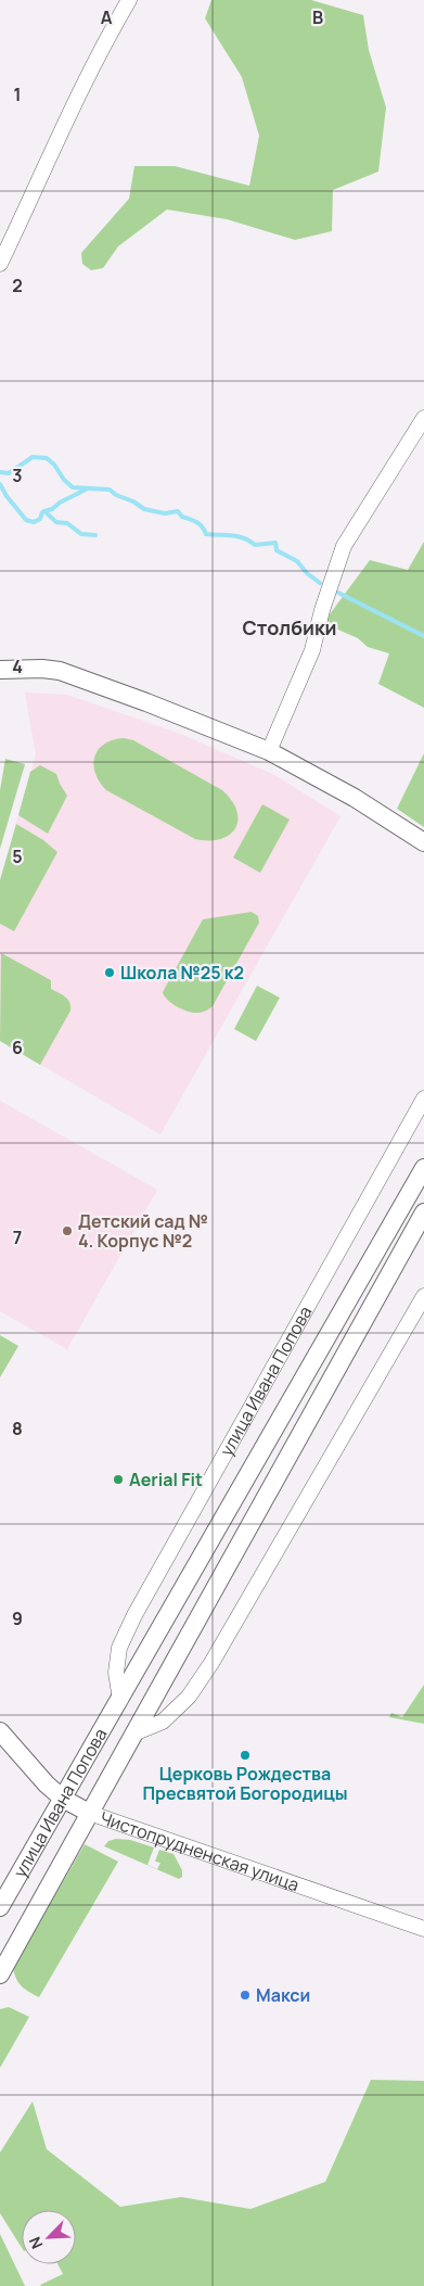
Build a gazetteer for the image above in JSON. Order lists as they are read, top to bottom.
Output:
{
  "streets": {
    "main road": ["улица Ивана Попова", "Чистопрудненская улица"]
  },
  "crossings": [
    ["улица Ивана Попова", "Чистопрудненская улица"]
  ],
  "districts": ["Столбики"],
  "places": [
    "Школа №25 к2",
    "Детский сад № 4. Корпус №2",
    "Aerial Fit",
    "Церковь Рождества Пресвятой Богородицы",
    "Макси"
  ],
  "north": "bottom left",
  "grid": {
    "columns": ["A", "B"],
    "rows": [
      "1",
      "2",
      "3",
      "4",
      "5",
      "6",
      "7",
      "8",
      "9"
    ]
  }
}
